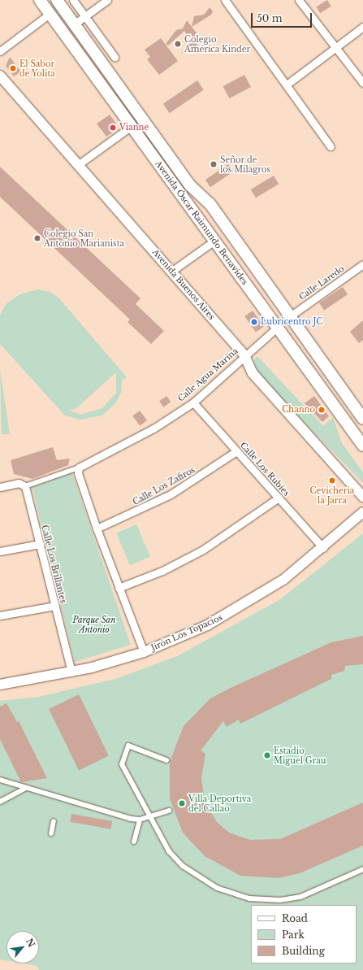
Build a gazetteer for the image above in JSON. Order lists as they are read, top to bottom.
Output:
{
  "streets": {
    "main road": ["Avenida Óscar Raimundo Benavides", "Avenida Buenos Aires", "Jirón Los Topacios"],
    "street": [
      "Calle Laredo",
      "Calle Agua Marina",
      "Calle Los Rubíes",
      "Calle Los Zafiros",
      "Calle Los Brillantes"
    ]
  },
  "crossings": [
    ["Avenida Óscar Raimundo Benavides", "Calle Laredo"],
    ["Avenida Óscar Raimundo Benavides", "Calle Agua Marina"],
    ["Avenida Buenos Aires", "Calle Agua Marina"],
    ["Calle Agua Marina", "Calle Los Rubíes"],
    ["Calle Los Rubíes", "Calle Los Zafiros"],
    ["Calle Los Rubíes", "Jirón Los Topacios"],
    ["Calle Los Brillantes", "Jirón Los Topacios"]
  ],
  "parks": ["Parque San Antonio"],
  "places": [
    "Colegio América Kinder",
    "El Sabor de Yolita",
    "Vianne",
    "Señor de los Milagros",
    "Colegio San Antonio Marianista",
    "Lubricentro JC",
    "Channo",
    "Cevicheria la Jarra",
    "Estadio Miguel Grau",
    "Villa Deportiva del Callao"
  ],
  "legend": ["Road", "Park", "Building"],
  "scale_bar": "50 m",
  "north": "top right"
}
